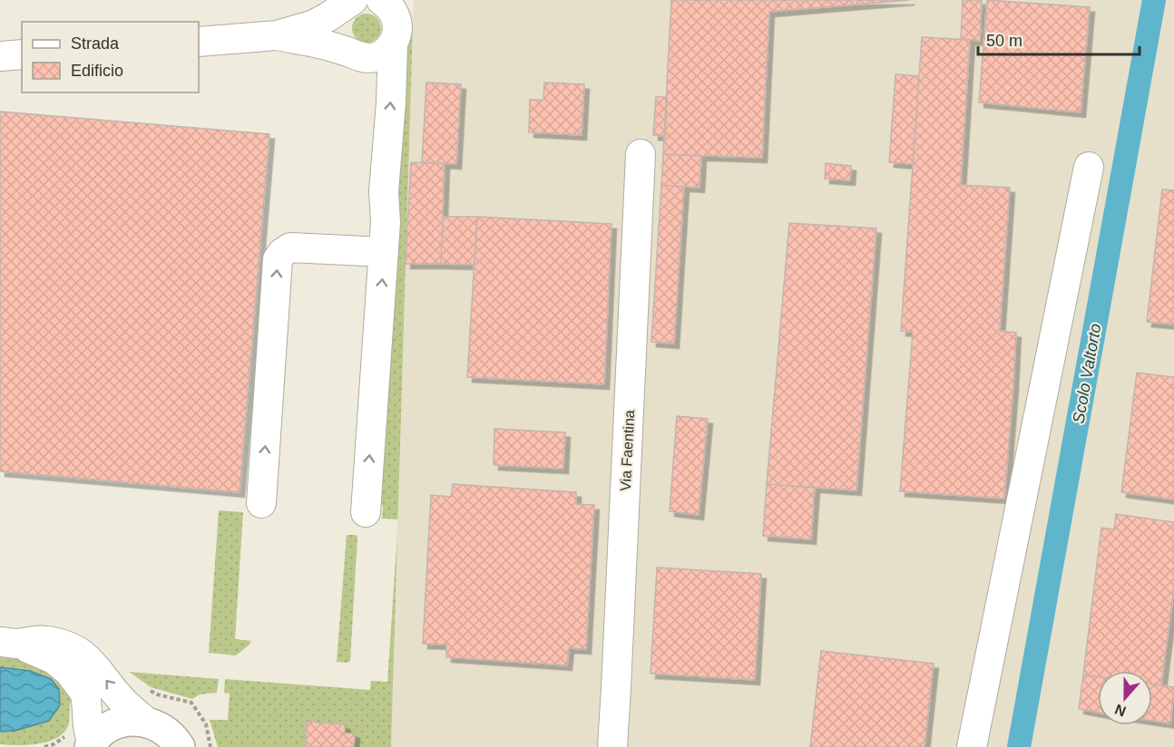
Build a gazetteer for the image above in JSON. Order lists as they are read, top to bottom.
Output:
{
  "streets": {
    "street": ["Via Faentina"]
  },
  "water": ["Scolo Valtorto"],
  "legend": ["Strada", "Edificio"],
  "scale_bar": "50 m",
  "north": "bottom"
}
